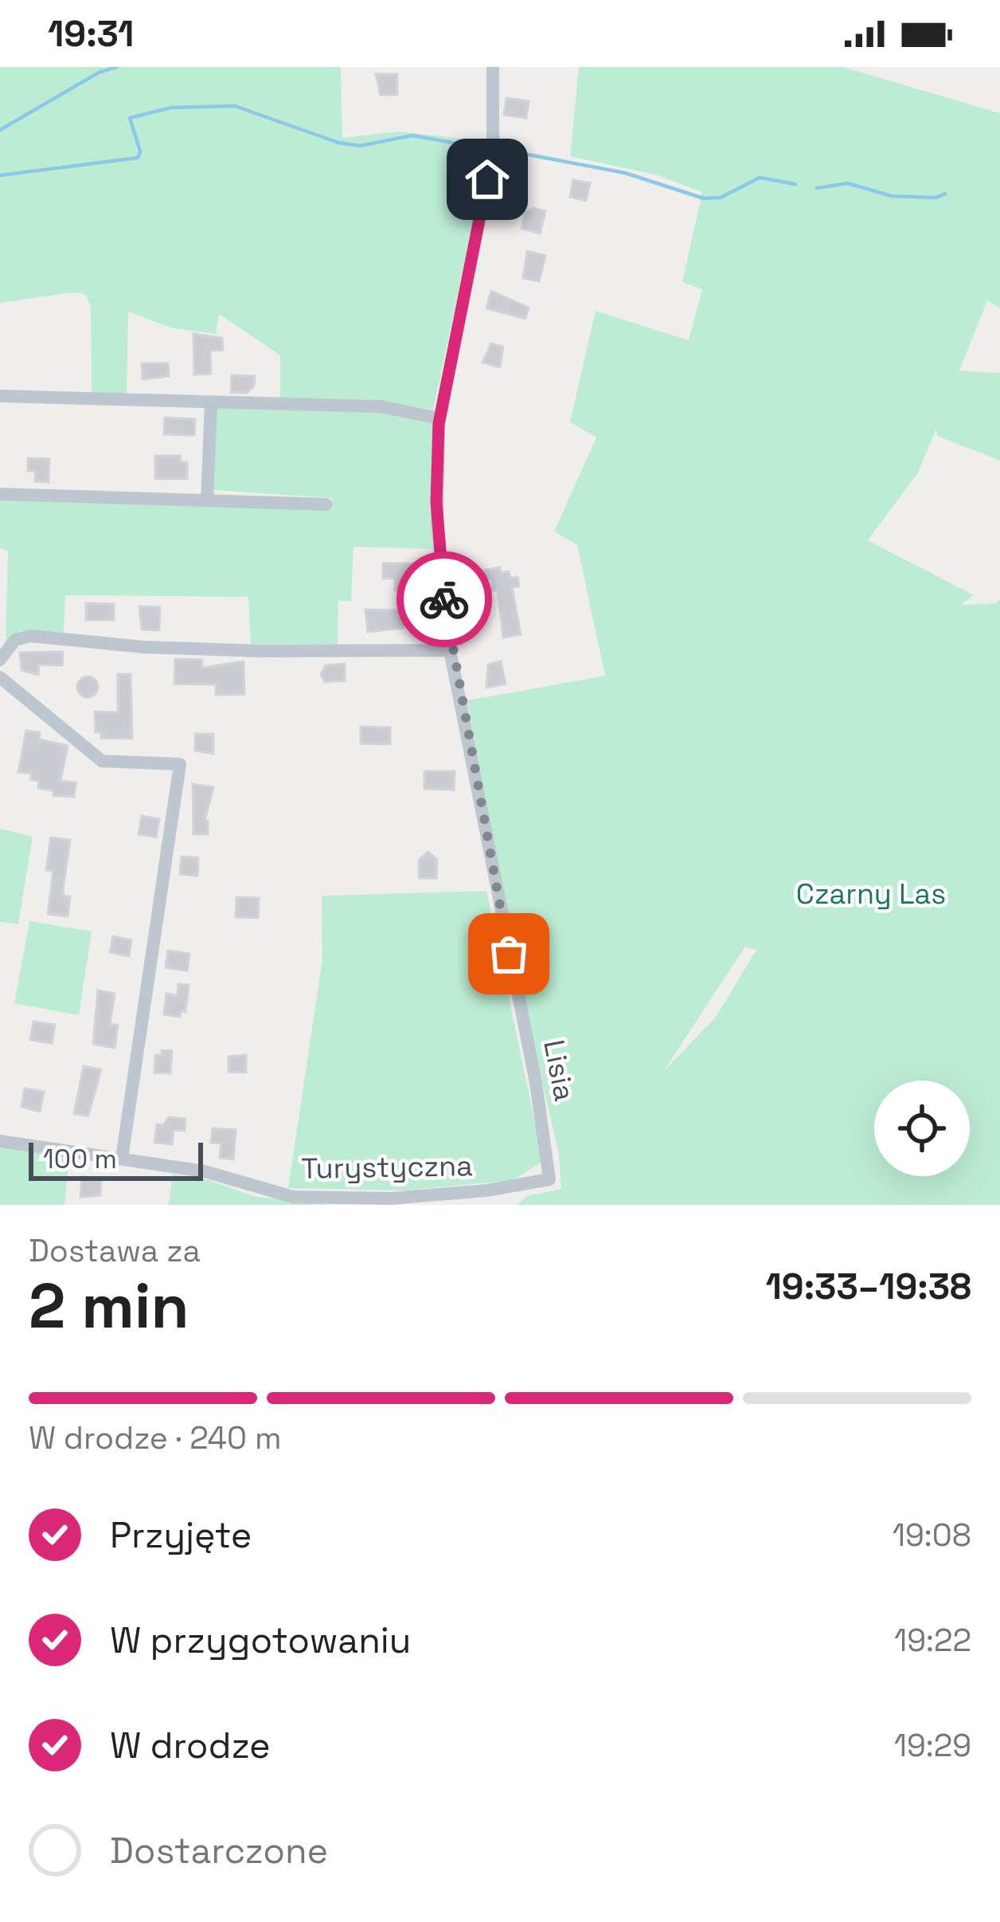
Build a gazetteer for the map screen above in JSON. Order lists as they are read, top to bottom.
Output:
{
  "streets": {
    "street": ["Lisia", "Turystyczna"]
  },
  "crossings": [
    ["Lisia", "Turystyczna"]
  ],
  "parks": ["Czarny Las"],
  "scale_bar": "100 m",
  "page": {
    "status": "19:31",
    "scale": "100 m",
    "heading": ["2 min", "Dostawa za", "19:33–19:38"],
    "bar": "W drodze · 240 m",
    "list": [
      ["Przyjęte", "19:08"],
      ["W przygotowaniu", "19:22"],
      ["W drodze", "19:29"],
      "Dostarczone"
    ]
  }
}
